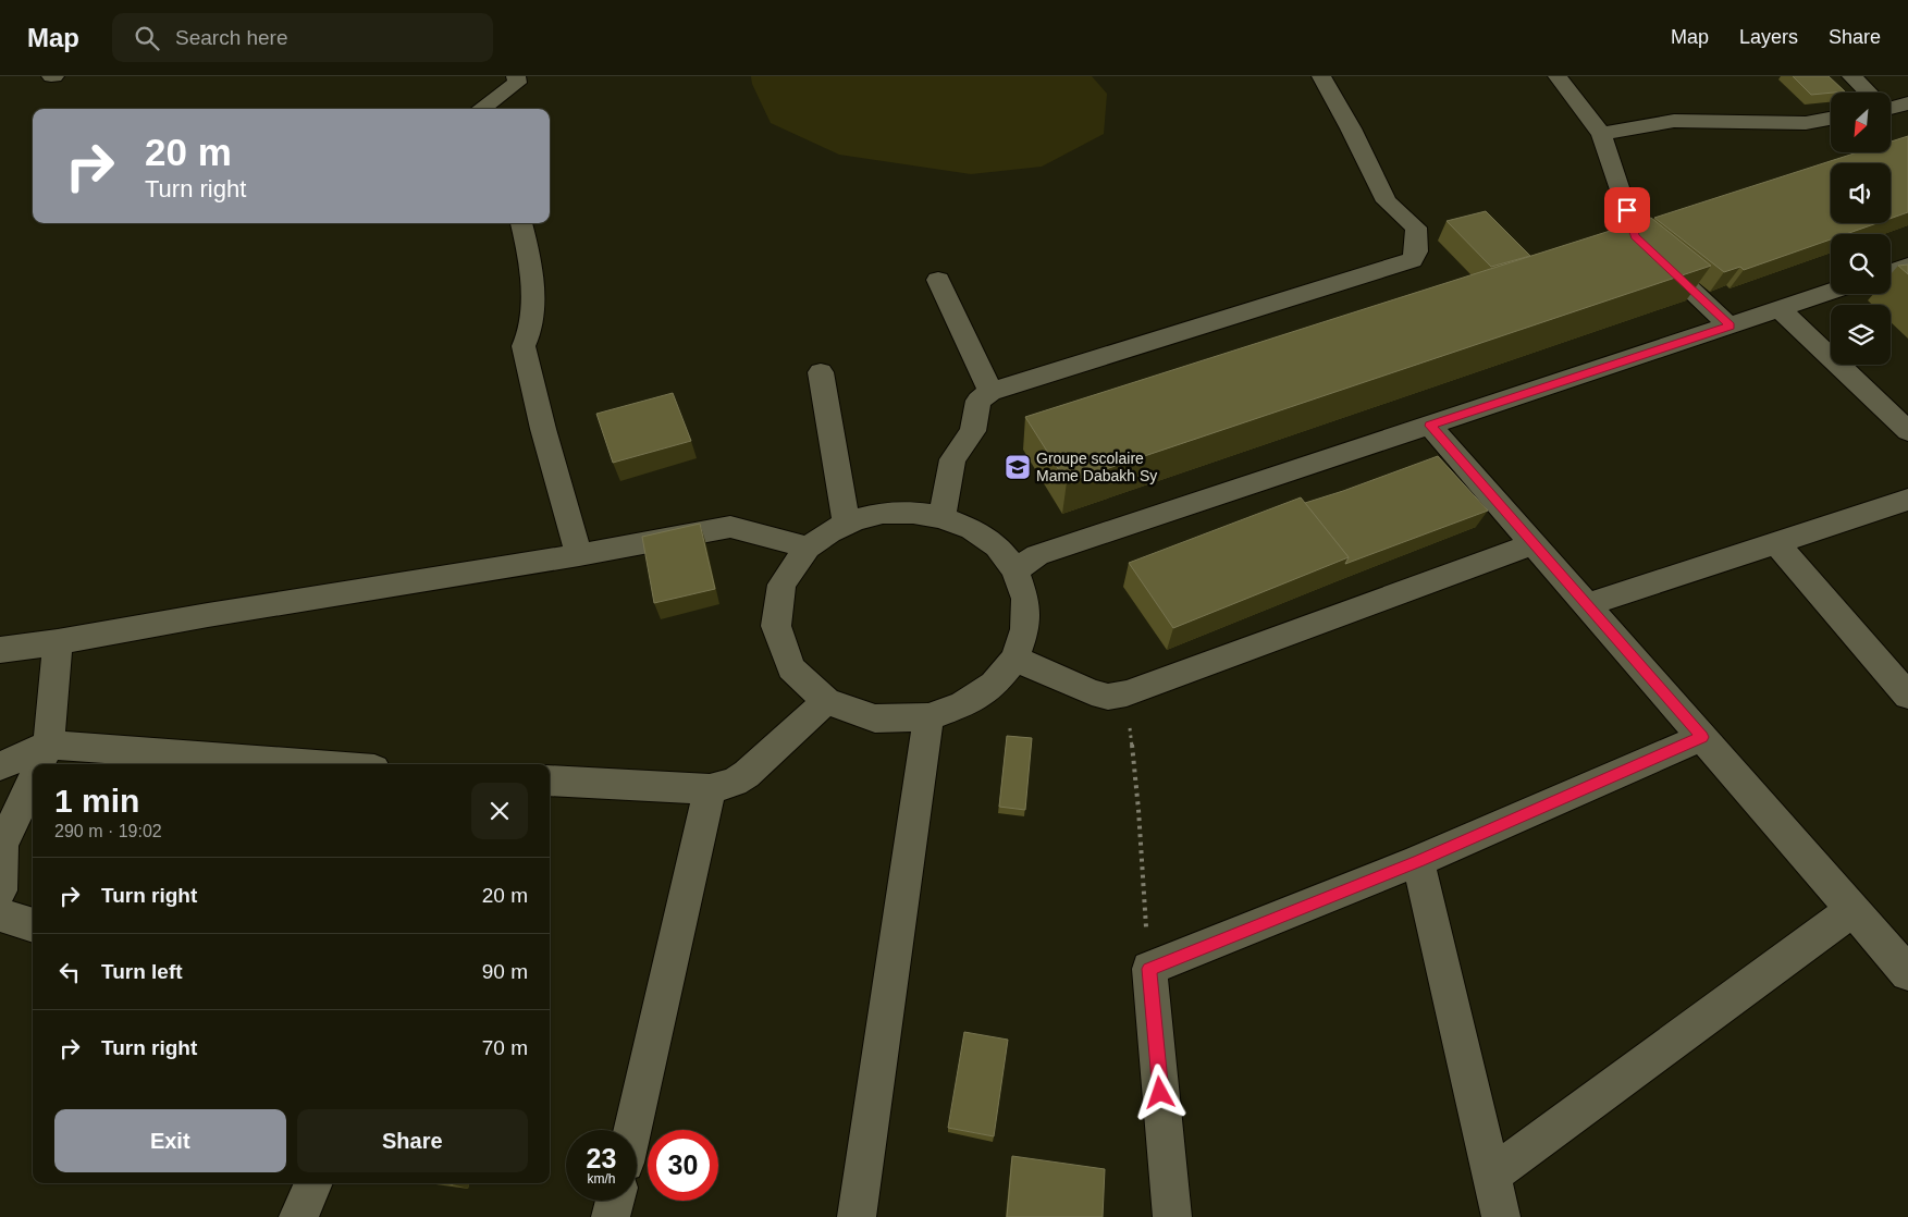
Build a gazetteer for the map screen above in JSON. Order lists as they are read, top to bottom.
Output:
{
  "places": {
    "school or university": ["Groupe scolaire Mame Dabakh Sy"]
  },
  "north": "bottom left",
  "page": {
    "header": "Map",
    "search": "Search here",
    "nav": ["Map", "Layers", "Share"],
    "turn": ["20 m", "Turn right"],
    "heading": ["1 min", "290 m · 19:02"],
    "list": [
      {
        "name": "Turn right",
        "value": "20 m"
      },
      {
        "name": "Turn left",
        "value": "90 m"
      },
      {
        "name": "Turn right",
        "value": "70 m"
      }
    ],
    "buttons": ["Exit", "Share"],
    "speed": "23 km/h",
    "limit": "30"
  }
}
